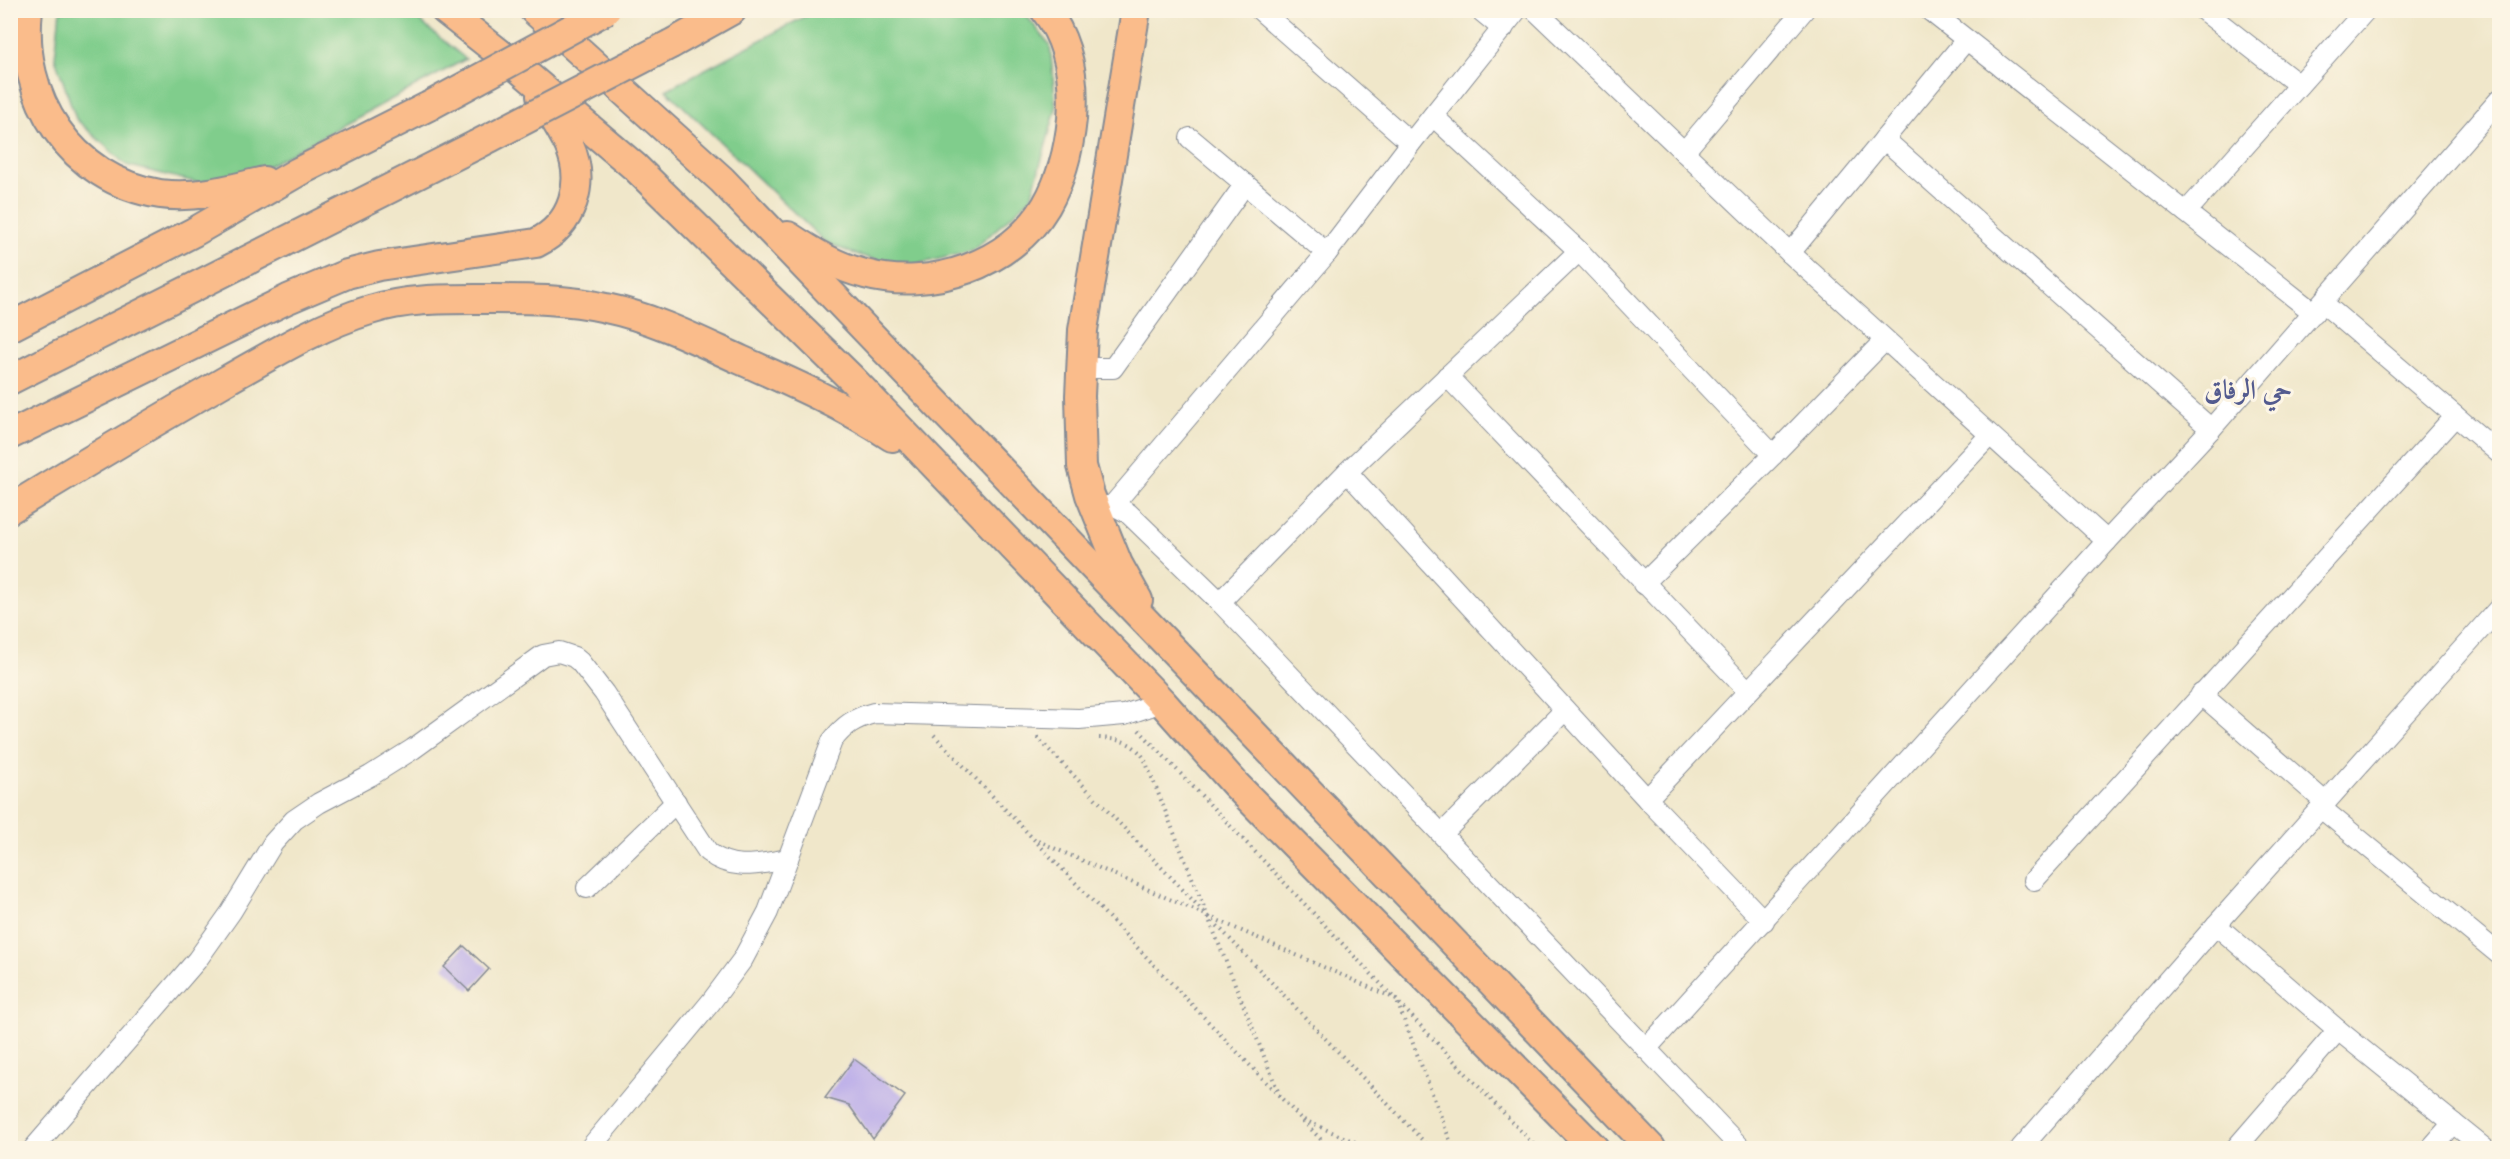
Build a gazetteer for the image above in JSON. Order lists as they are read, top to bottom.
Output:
{
  "districts": ["حي الرفاق"]
}
